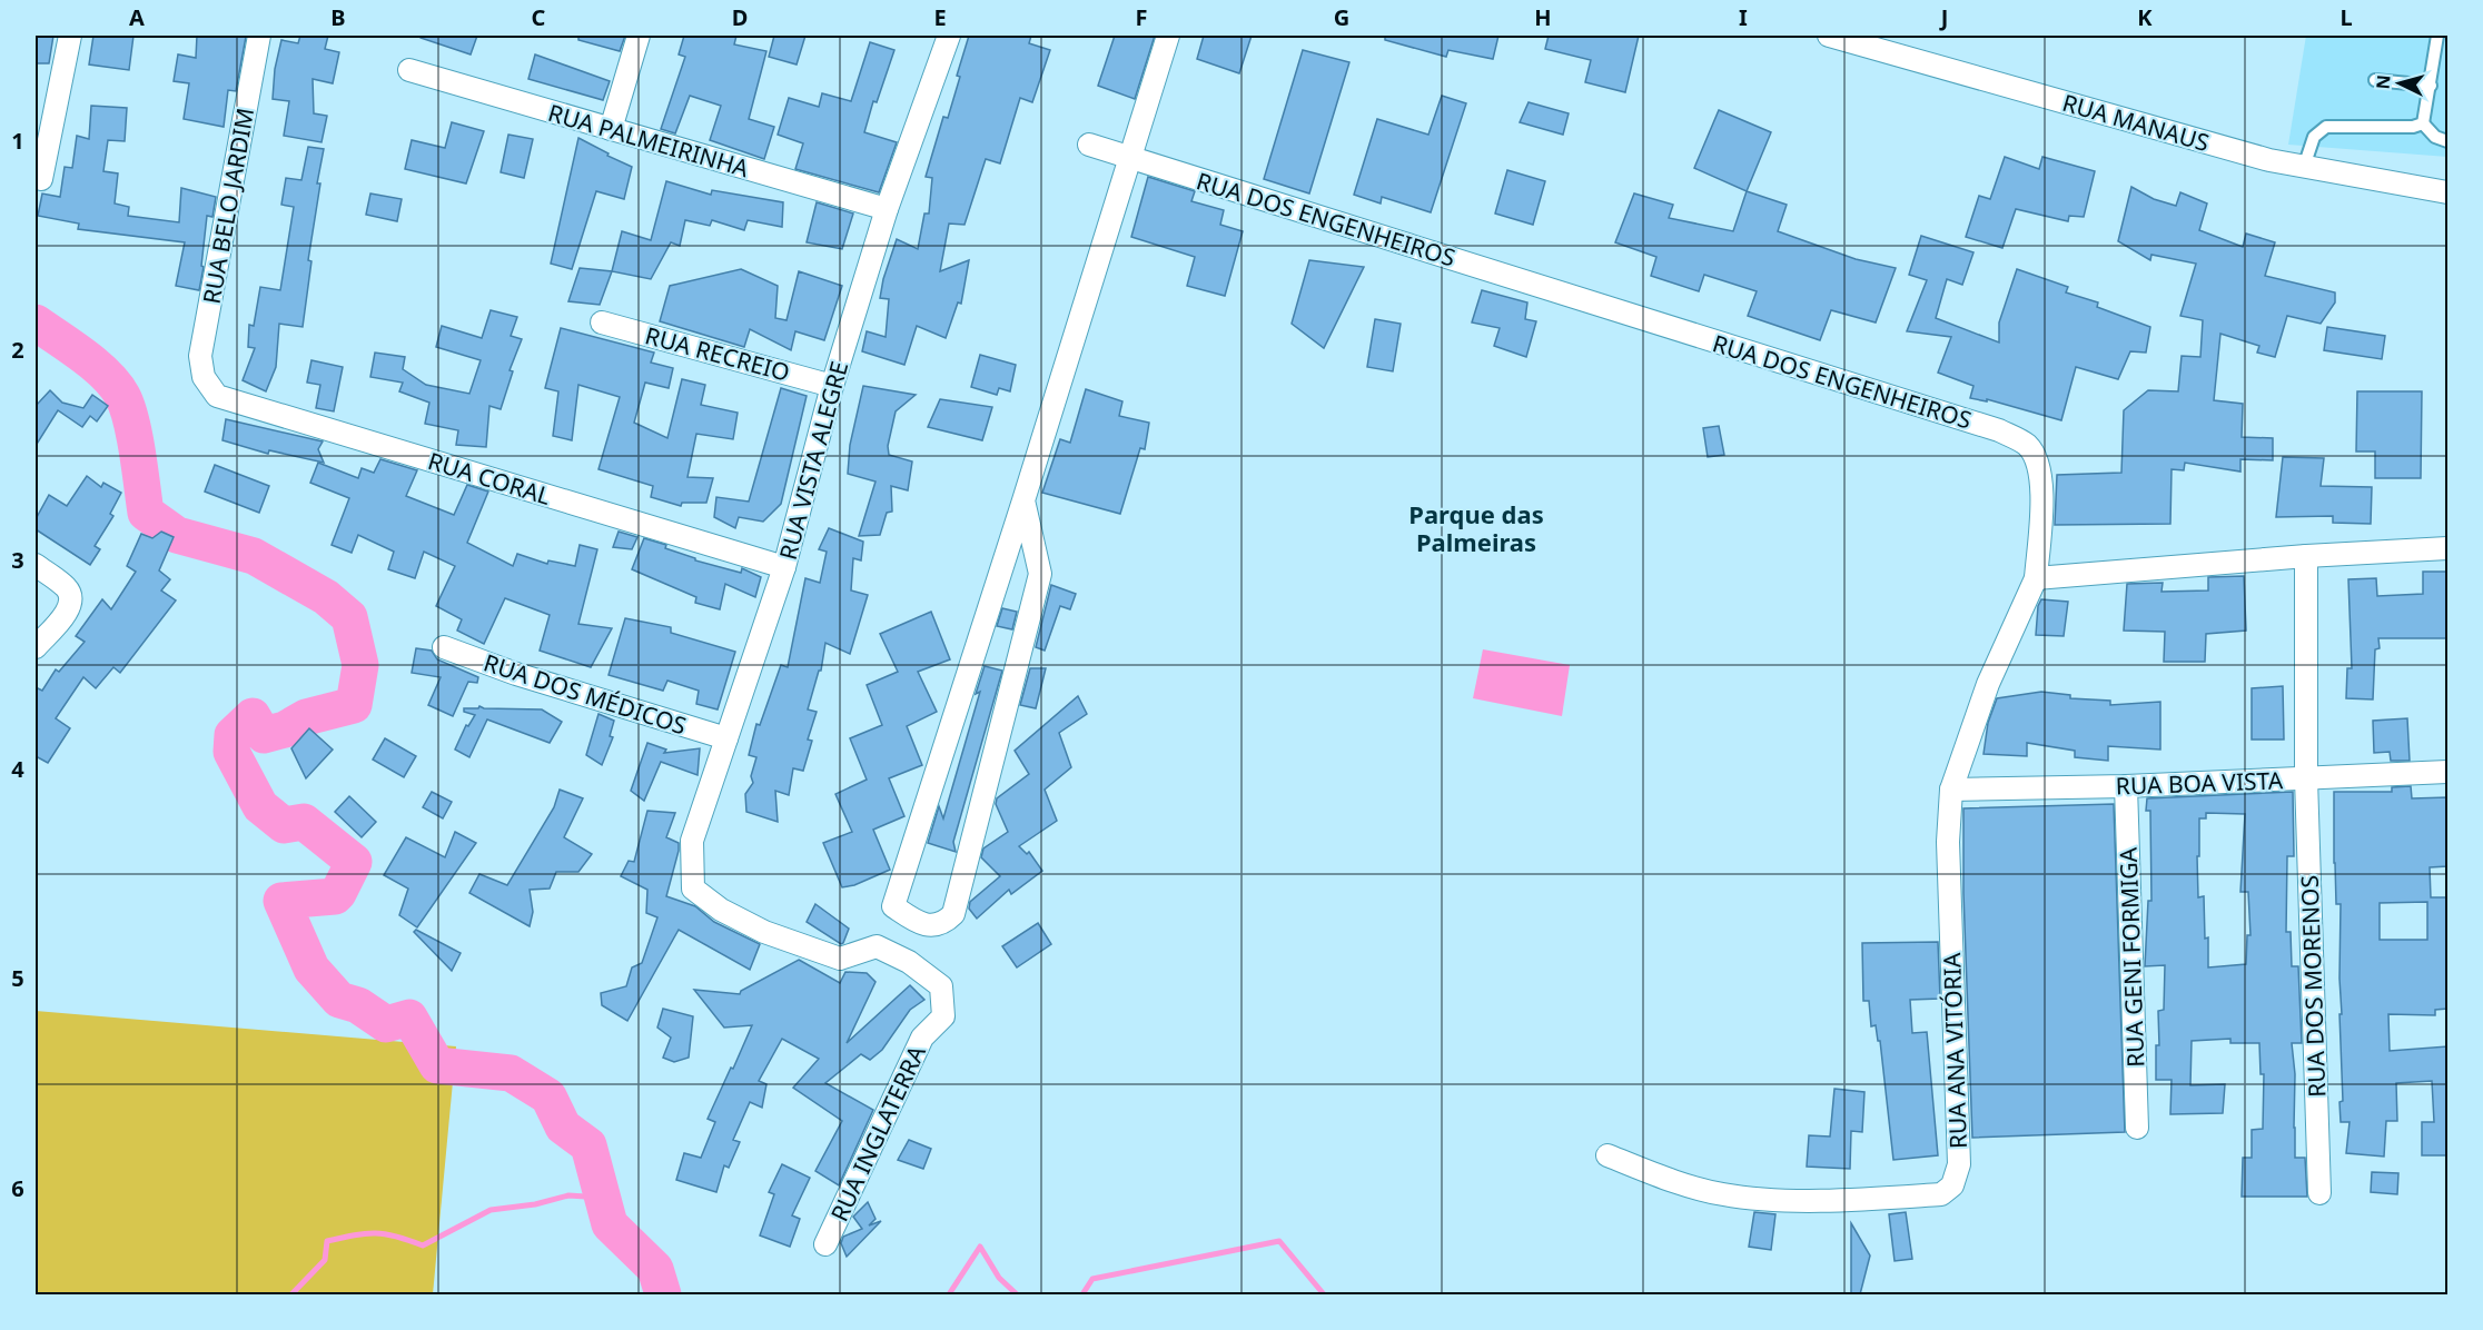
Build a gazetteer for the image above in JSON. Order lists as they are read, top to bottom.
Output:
{
  "streets": {
    "street": [
      "RUA MANAUS",
      "RUA PALMEIRINHA",
      "RUA BELO JARDIM",
      "RUA DOS ENGENHEIROS",
      "RUA RECREIO",
      "RUA VISTA ALEGRE",
      "RUA CORAL",
      "RUA DOS MÉDICOS",
      "RUA BOA VISTA",
      "RUA GENI FORMIGA",
      "RUA DOS MORENOS",
      "RUA ANA VITÓRIA",
      "RUA INGLATERRA"
    ]
  },
  "crossings": [
    ["RUA PALMEIRINHA", "RUA VISTA ALEGRE"],
    ["RUA BELO JARDIM", "RUA CORAL"],
    ["RUA DOS ENGENHEIROS", "RUA ANA VITÓRIA"],
    ["RUA RECREIO", "RUA VISTA ALEGRE"],
    ["RUA VISTA ALEGRE", "RUA CORAL"],
    ["RUA VISTA ALEGRE", "RUA DOS MÉDICOS"],
    ["RUA VISTA ALEGRE", "RUA INGLATERRA"],
    ["RUA BOA VISTA", "RUA GENI FORMIGA"],
    ["RUA BOA VISTA", "RUA DOS MORENOS"],
    ["RUA BOA VISTA", "RUA ANA VITÓRIA"]
  ],
  "districts": ["Parque das Palmeiras"],
  "north": "left",
  "grid": {
    "columns": [
      "A",
      "B",
      "C",
      "D",
      "E",
      "F",
      "G",
      "H",
      "I",
      "J",
      "K",
      "L"
    ],
    "rows": [
      "1",
      "2",
      "3",
      "4",
      "5",
      "6"
    ]
  }
}
